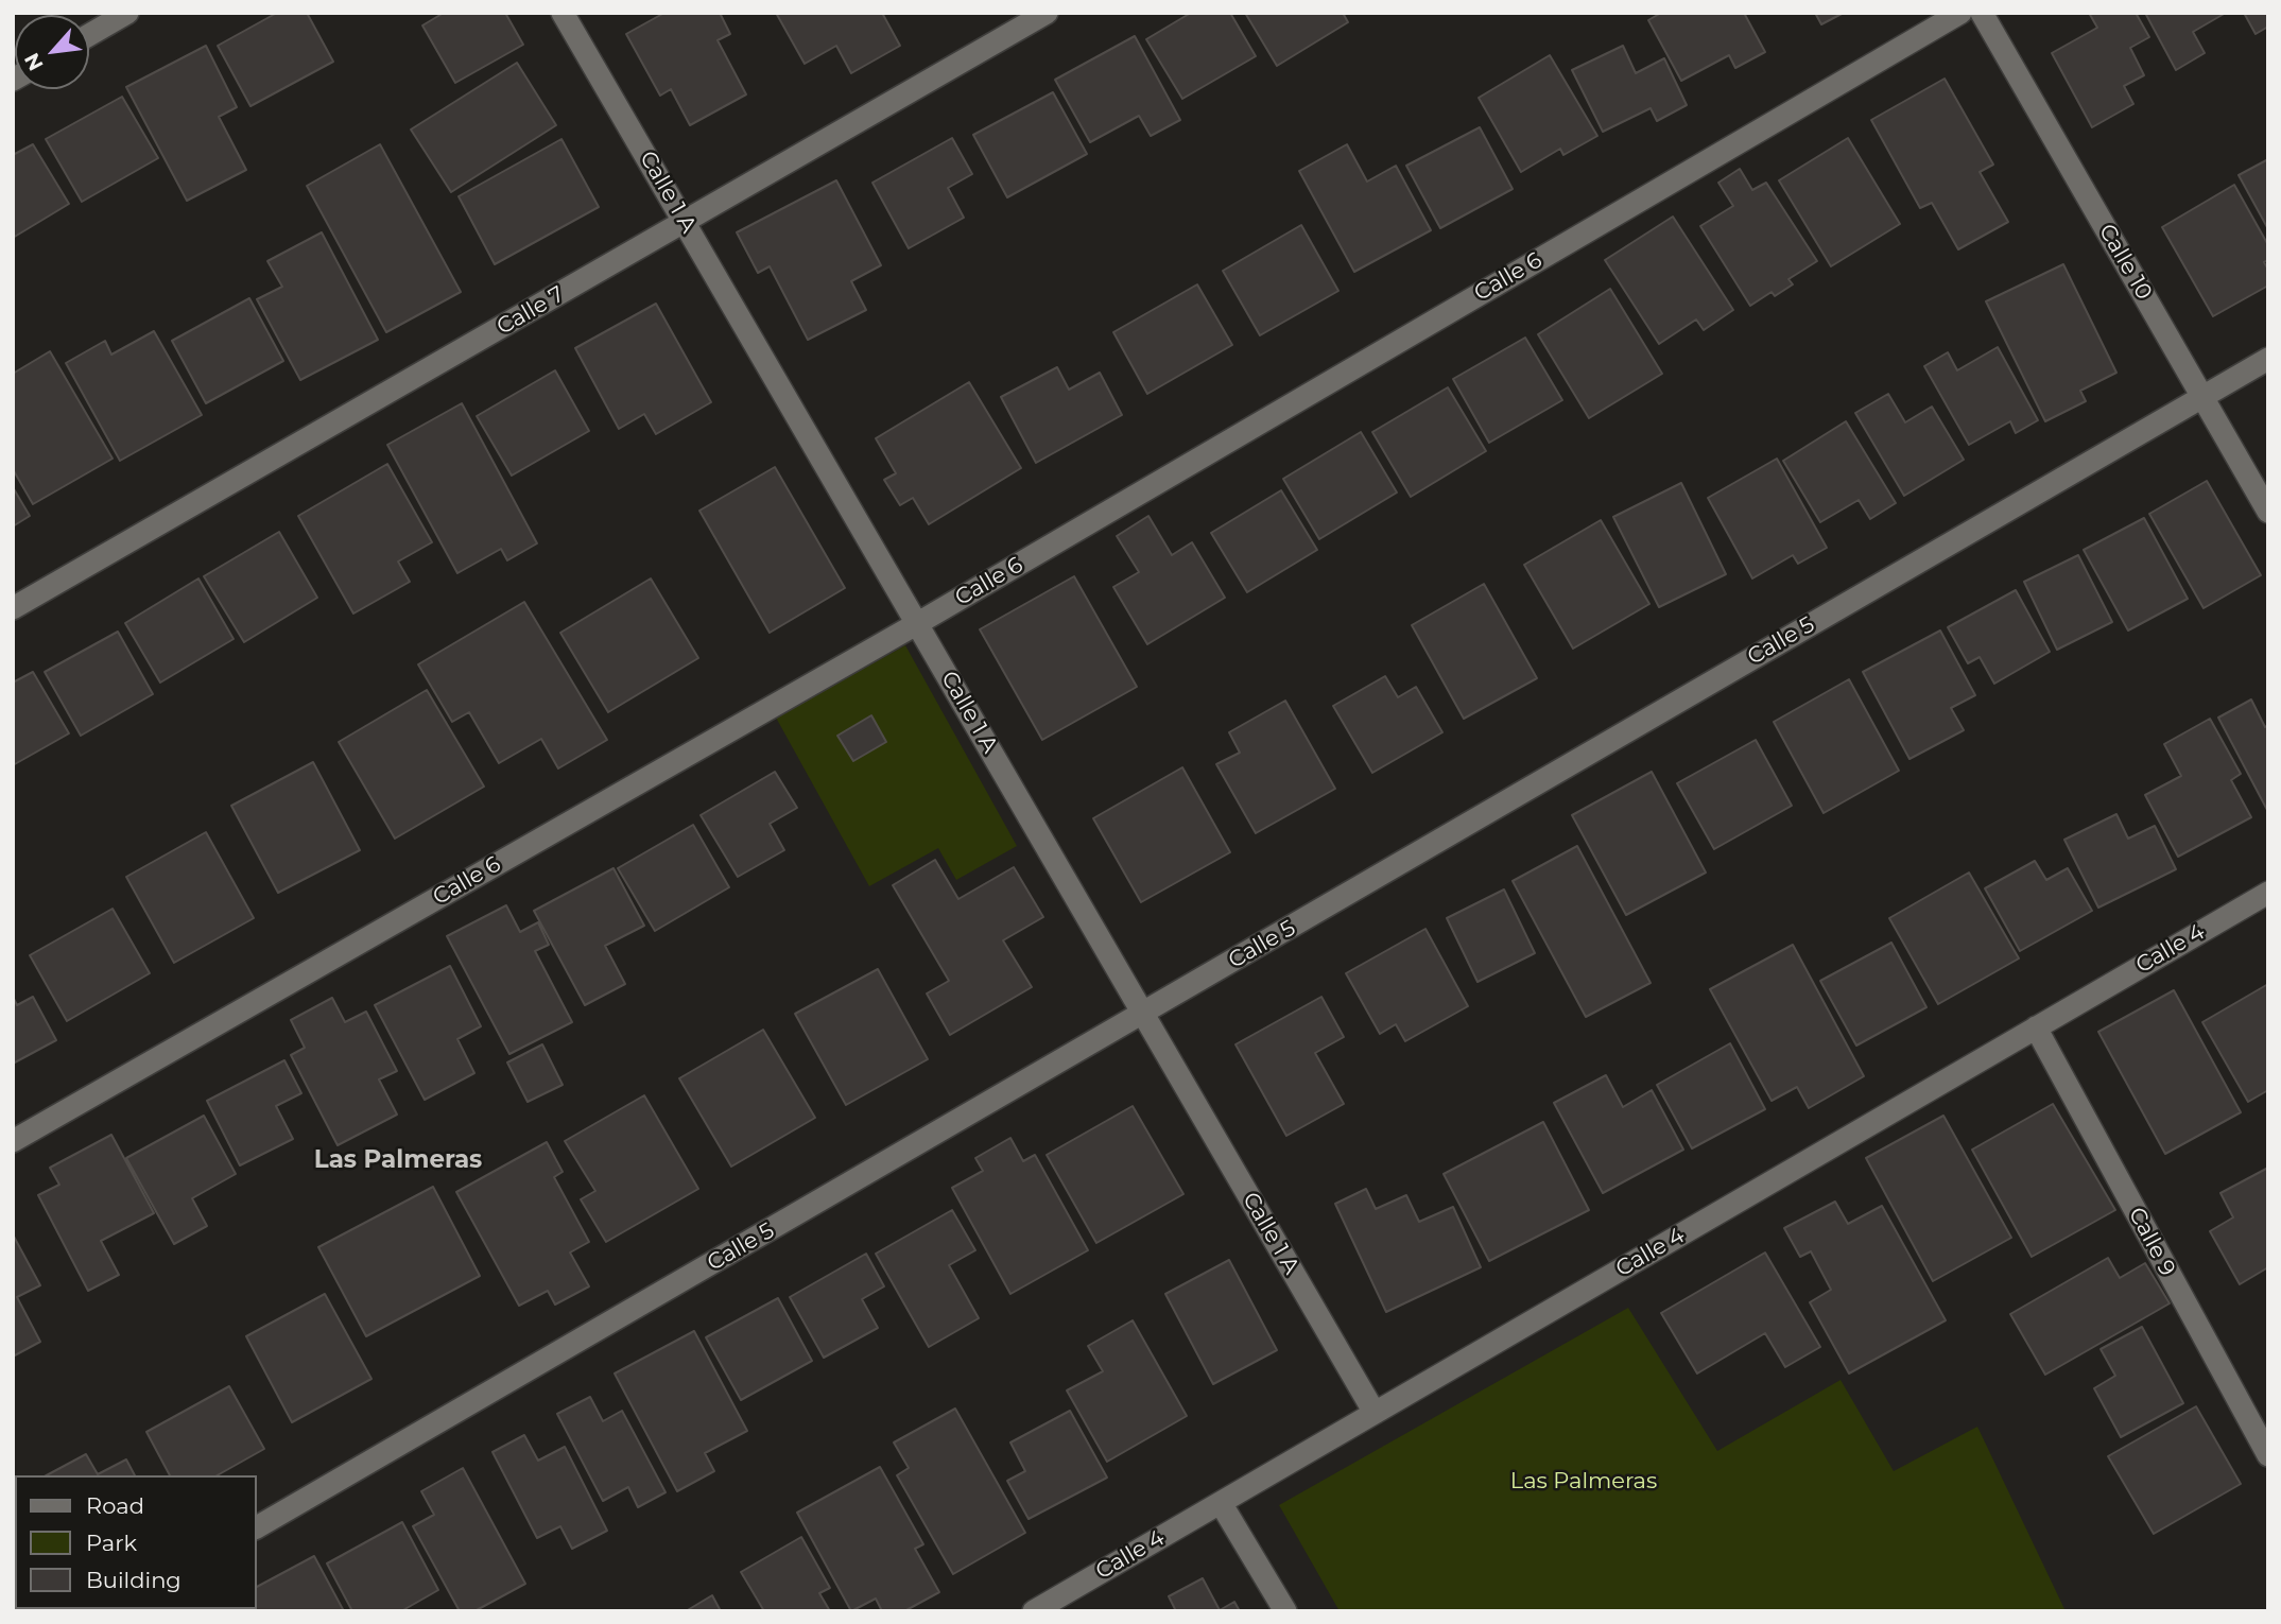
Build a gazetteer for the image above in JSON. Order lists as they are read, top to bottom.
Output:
{
  "streets": {
    "street": [
      "Calle 1 A",
      "Calle 10",
      "Calle 6",
      "Calle 7",
      "Calle 5",
      "Calle 4",
      "Calle 9"
    ]
  },
  "crossings": [
    ["Calle 1 A", "Calle 6"],
    ["Calle 1 A", "Calle 7"],
    ["Calle 1 A", "Calle 5"],
    ["Calle 1 A", "Calle 4"],
    ["Calle 10", "Calle 5"],
    ["Calle 4", "Calle 9"]
  ],
  "districts": ["Las Palmeras"],
  "parks": ["Las Palmeras"],
  "legend": ["Road", "Park", "Building"],
  "north": "bottom left"
}
